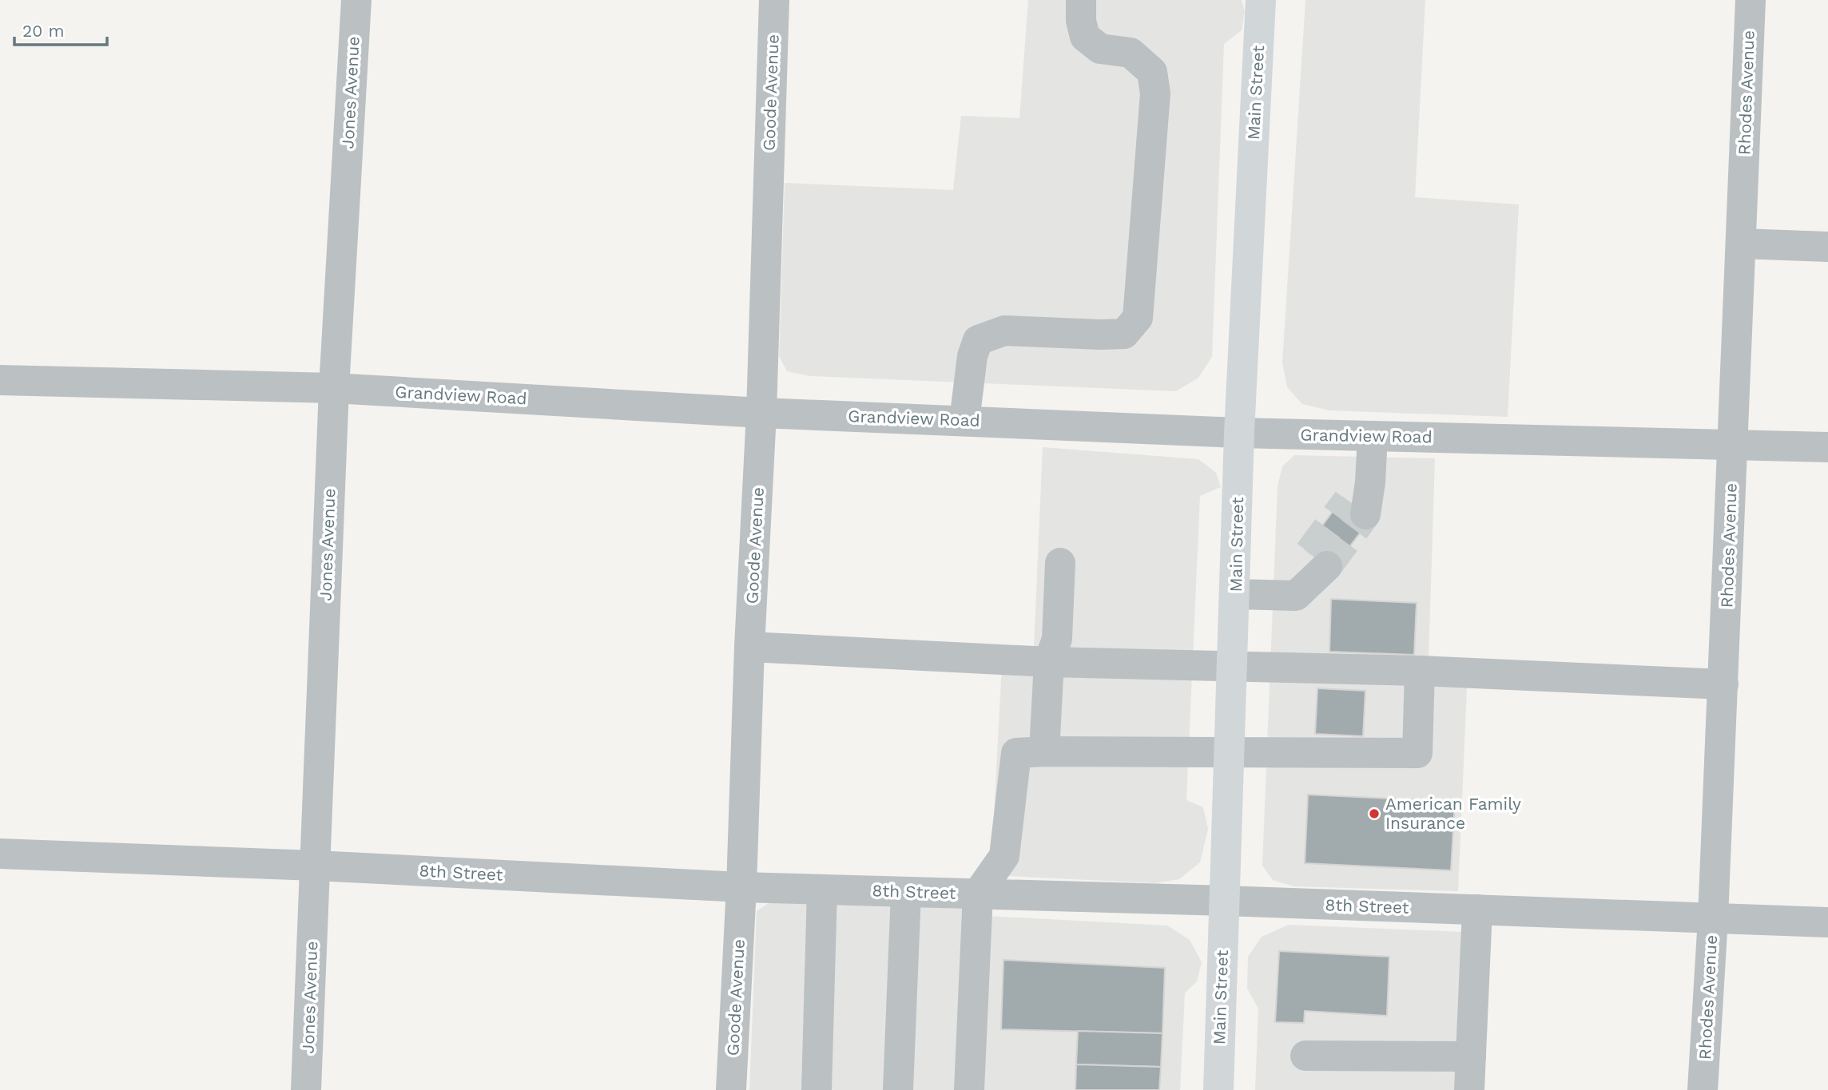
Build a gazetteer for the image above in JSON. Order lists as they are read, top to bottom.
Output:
{
  "streets": {
    "main road": ["Main Street"],
    "street": [
      "Jones Avenue",
      "Goode Avenue",
      "Rhodes Avenue",
      "Grandview Road",
      "8th Street"
    ]
  },
  "crossings": [
    ["Jones Avenue", "Grandview Road"],
    ["Jones Avenue", "8th Street"],
    ["Goode Avenue", "Grandview Road"],
    ["Goode Avenue", "8th Street"],
    ["Main Street", "Grandview Road"],
    ["Main Street", "8th Street"],
    ["Rhodes Avenue", "Grandview Road"],
    ["Rhodes Avenue", "8th Street"]
  ],
  "places": ["American Family Insurance"],
  "scale_bar": "20 m"
}
